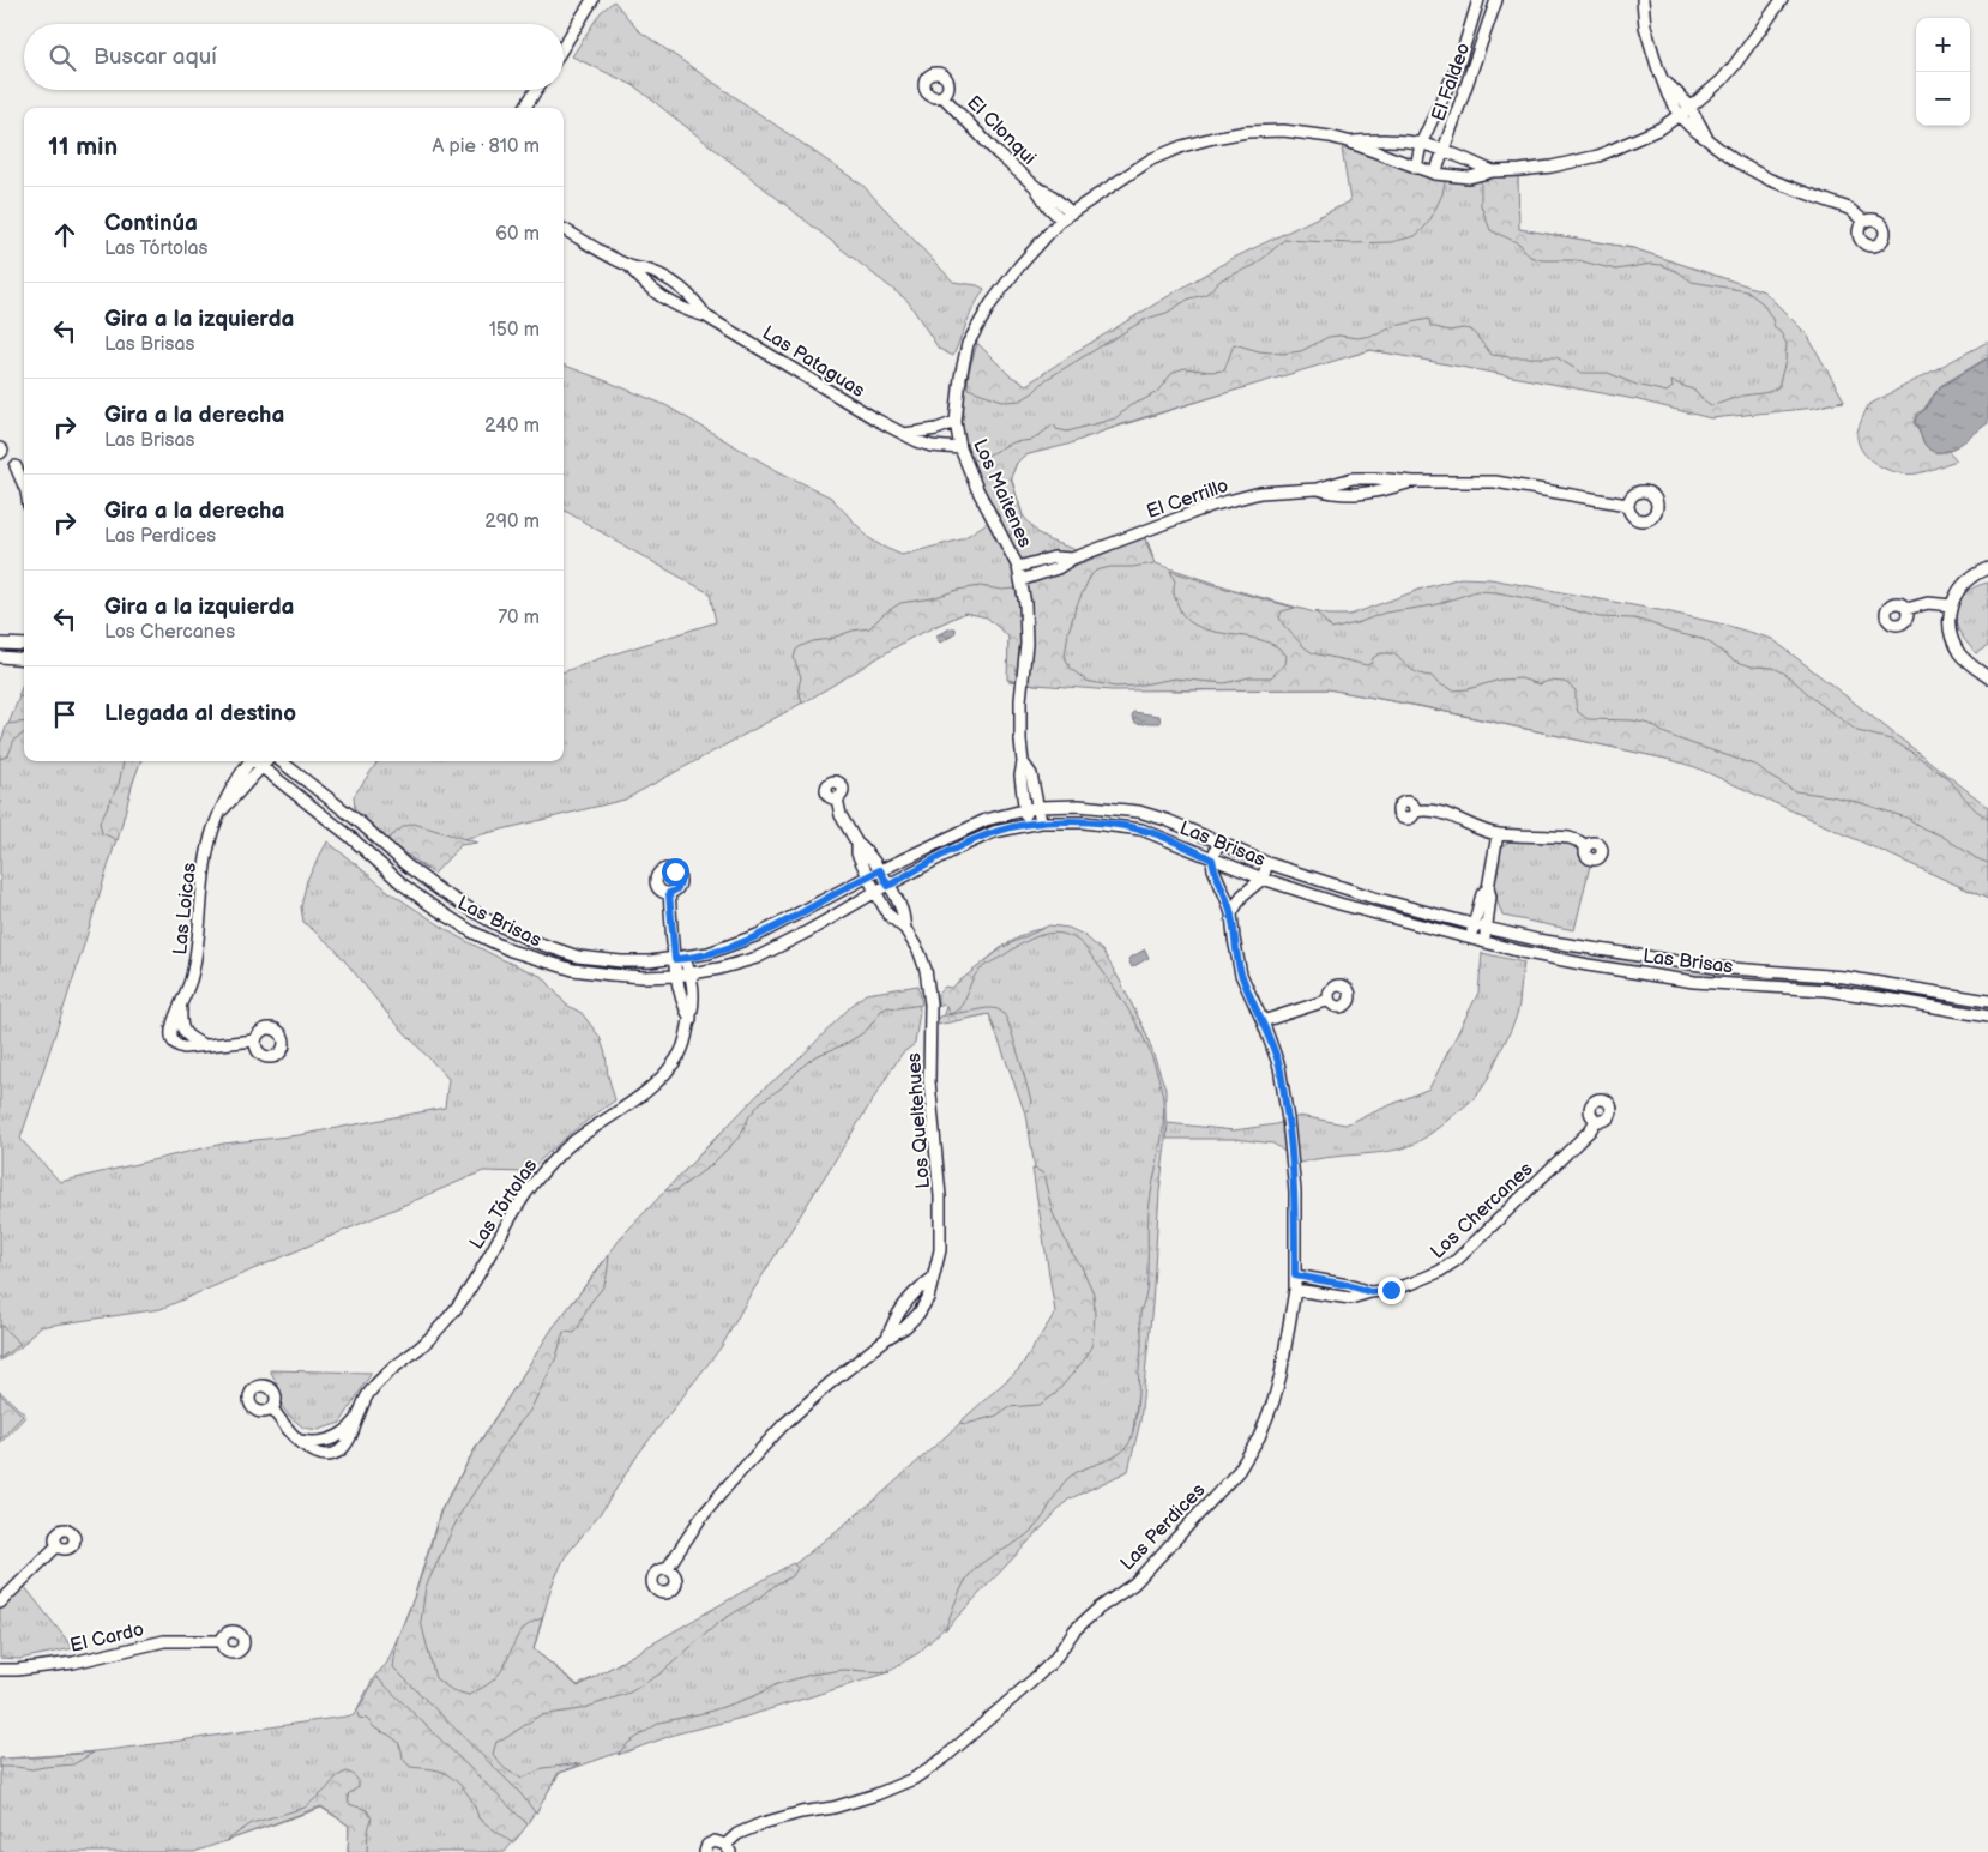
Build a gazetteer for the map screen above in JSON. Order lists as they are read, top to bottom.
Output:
{
  "streets": {
    "street": [
      "El Faldeo",
      "El Clonqui",
      "Las Pataguas",
      "Los Maitenes",
      "El Cerrillo",
      "Las Brisas",
      "Las Loicas",
      "Los Queltehues",
      "Las Tórtolas",
      "Los Chercanes",
      "Las Perdices",
      "El Cardo"
    ]
  },
  "crossings": [
    ["El Faldeo", "Los Maitenes"],
    ["El Clonqui", "Los Maitenes"],
    ["Las Pataguas", "Los Maitenes"],
    ["Los Maitenes", "El Cerrillo"],
    ["Los Maitenes", "Las Brisas"],
    ["Las Brisas", "Las Loicas"],
    ["Las Brisas", "Los Queltehues"],
    ["Las Brisas", "Las Tórtolas"],
    ["Las Brisas", "Las Perdices"],
    ["Los Chercanes", "Las Perdices"]
  ],
  "page": {
    "map_buttons": ["+", "−"],
    "search": "Buscar aquí",
    "heading": ["11 min", "A pie · 810 m"],
    "list": [
      ["Continúa", "Las Tórtolas", "60 m"],
      ["Gira a la izquierda", "Las Brisas", "150 m"],
      ["Gira a la derecha", "Las Brisas", "240 m"],
      ["Gira a la derecha", "Las Perdices", "290 m"],
      ["Gira a la izquierda", "Los Chercanes", "70 m"],
      "Llegada al destino"
    ]
  }
}
